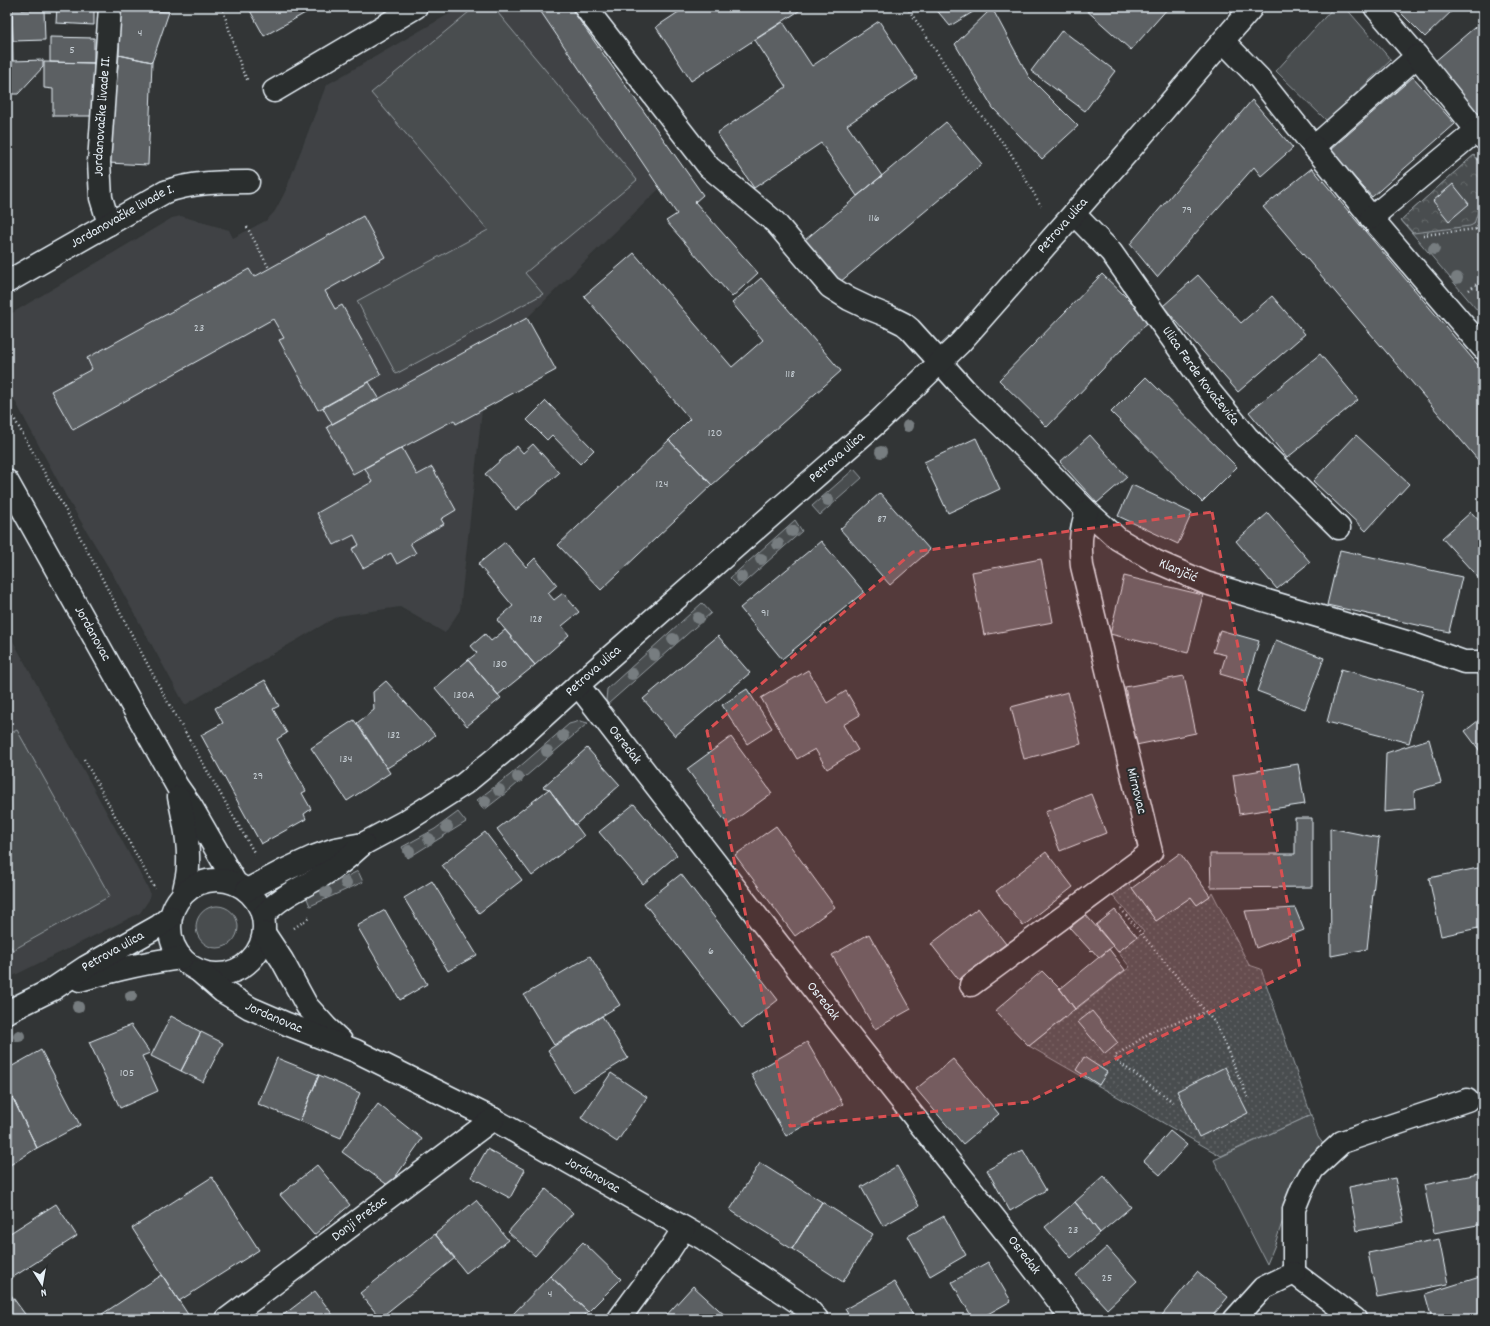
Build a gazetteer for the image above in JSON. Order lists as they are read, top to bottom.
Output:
{
  "streets": {
    "street": [
      "Jordanovačke livade II.",
      "Jordanovačke livade I.",
      "Petrova ulica",
      "Ulica Ferde Kovačevića",
      "Klanjčić",
      "Jordanovac",
      "Osredak",
      "Mirnovac",
      "Donji Prečac"
    ]
  },
  "crossings": [
    ["Jordanovačke livade II.", "Jordanovačke livade I."],
    ["Petrova ulica", "Ulica Ferde Kovačevića"],
    ["Petrova ulica", "Klanjčić"],
    ["Petrova ulica", "Jordanovac"],
    ["Petrova ulica", "Osredak"],
    ["Klanjčić", "Mirnovac"],
    ["Jordanovac", "Donji Prečac"]
  ],
  "house_numbers": [
    "4",
    "5",
    "79",
    "116",
    "23",
    "118",
    "120",
    "124",
    "87",
    "91",
    "128",
    "130",
    "130A",
    "132",
    "134",
    "29",
    "6",
    "105",
    "23",
    "25",
    "4"
  ],
  "north": "bottom"
}
